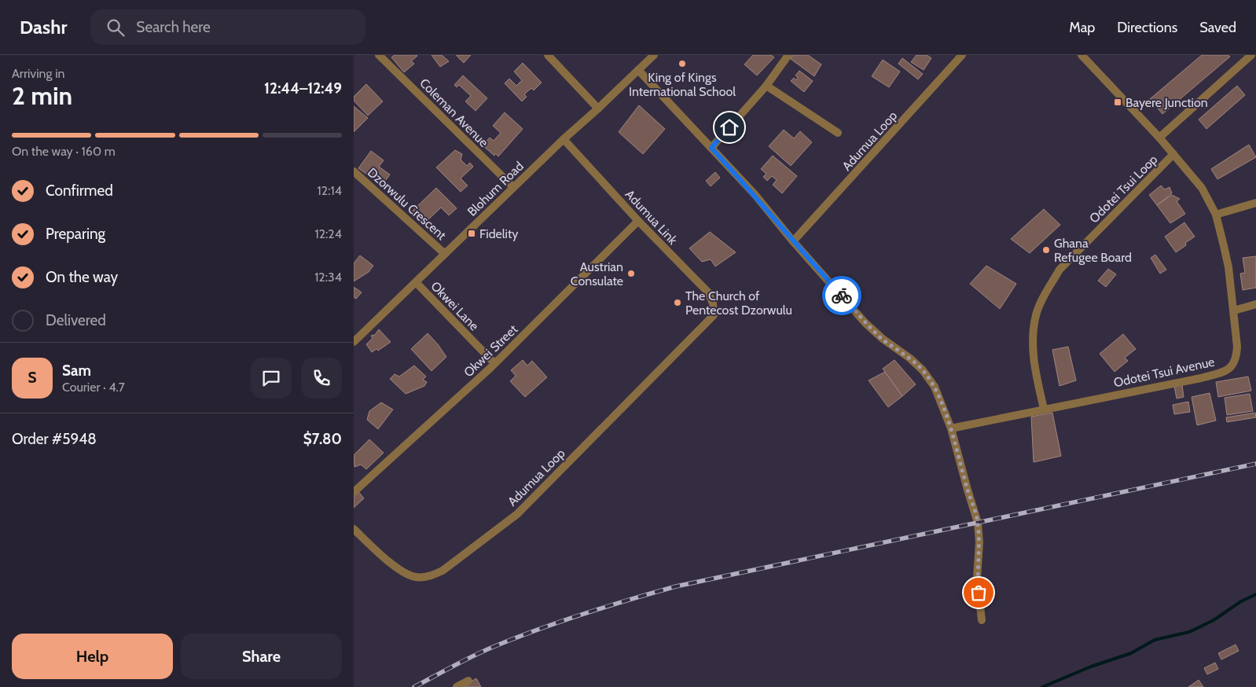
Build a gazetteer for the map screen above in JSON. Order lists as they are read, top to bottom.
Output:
{
  "streets": {
    "street": [
      "Coleman Avenue",
      "Adumua Loop",
      "Blohum Road",
      "Odotei Tsui Loop",
      "Dzorwulu Crescent",
      "Adumua Link",
      "Okwei Lane",
      "Okwei Street",
      "Odotei Tsui Avenue"
    ]
  },
  "crossings": [
    ["Coleman Avenue", "Blohum Road"],
    ["Adumua Loop", "Adumua Link"],
    ["Blohum Road", "Dzorwulu Crescent"],
    ["Blohum Road", "Adumua Link"],
    ["Blohum Road", "Okwei Lane"],
    ["Odotei Tsui Loop", "Odotei Tsui Avenue"],
    ["Adumua Link", "Okwei Street"],
    ["Okwei Lane", "Okwei Street"]
  ],
  "places": {
    "other": [
      "King of Kings International School",
      "Ghana Refugee Board",
      "Austrian Consulate",
      "The Church of Pentecost Dzorwulu"
    ],
    "transit": ["Bayere Junction", "Fidelity"]
  },
  "page": {
    "header": "Dashr",
    "search": "Search here",
    "nav": ["Map", "Directions", "Saved"],
    "heading": ["2 min", "Arriving in", "12:44–12:49"],
    "panel": [
      "Sam",
      "Courier · 4.7",
      "Order #5948",
      "$7.80"
    ],
    "bar": "On the way · 160 m",
    "list": [
      ["Confirmed", "12:14"],
      ["Preparing", "12:24"],
      ["On the way", "12:34"],
      "Delivered"
    ],
    "round": "S",
    "buttons": ["Help", "Share"]
  }
}
